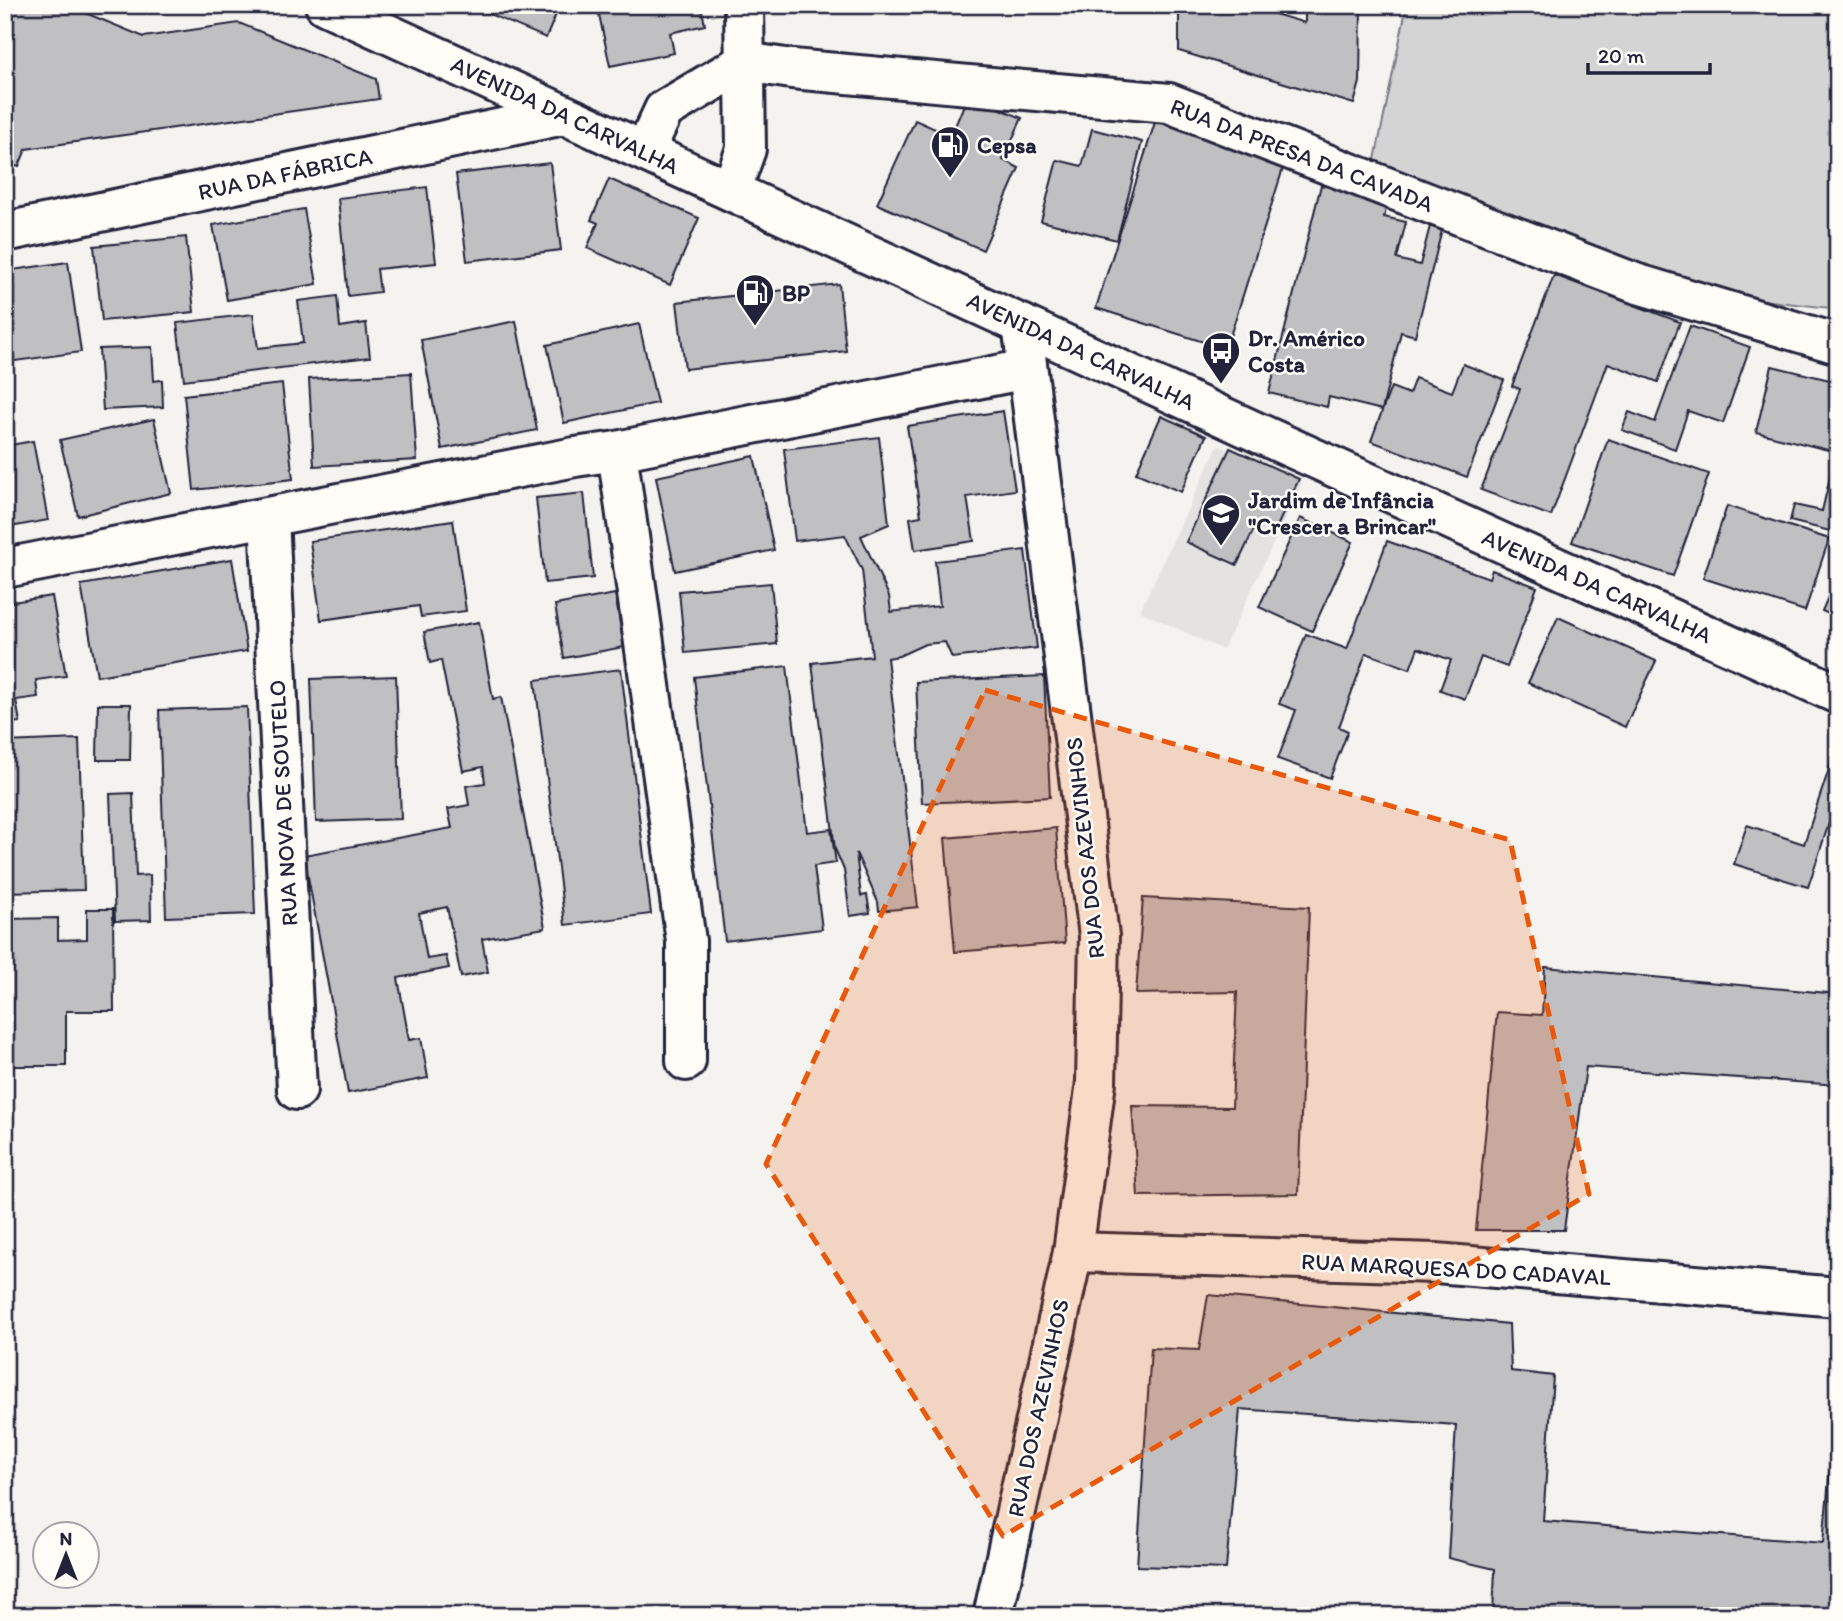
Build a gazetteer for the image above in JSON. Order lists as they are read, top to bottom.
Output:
{
  "streets": {
    "street": [
      "AVENIDA DA CARVALHA",
      "RUA DA PRESA DA CAVADA",
      "RUA DA FÁBRICA",
      "RUA NOVA DE SOUTELO",
      "RUA DOS AZEVINHOS",
      "RUA MARQUESA DO CADAVAL"
    ]
  },
  "crossings": [
    ["AVENIDA DA CARVALHA", "RUA DA FÁBRICA"],
    ["AVENIDA DA CARVALHA", "RUA DOS AZEVINHOS"],
    ["RUA DOS AZEVINHOS", "RUA MARQUESA DO CADAVAL"]
  ],
  "places": {
    "fuel station": ["Cepsa", "BP"],
    "bus stop": ["Dr. Américo Costa"],
    "school or university": ["Jardim de Infância \"Crescer a Brincar\""]
  },
  "scale_bar": "20 m",
  "north": "top"
}
